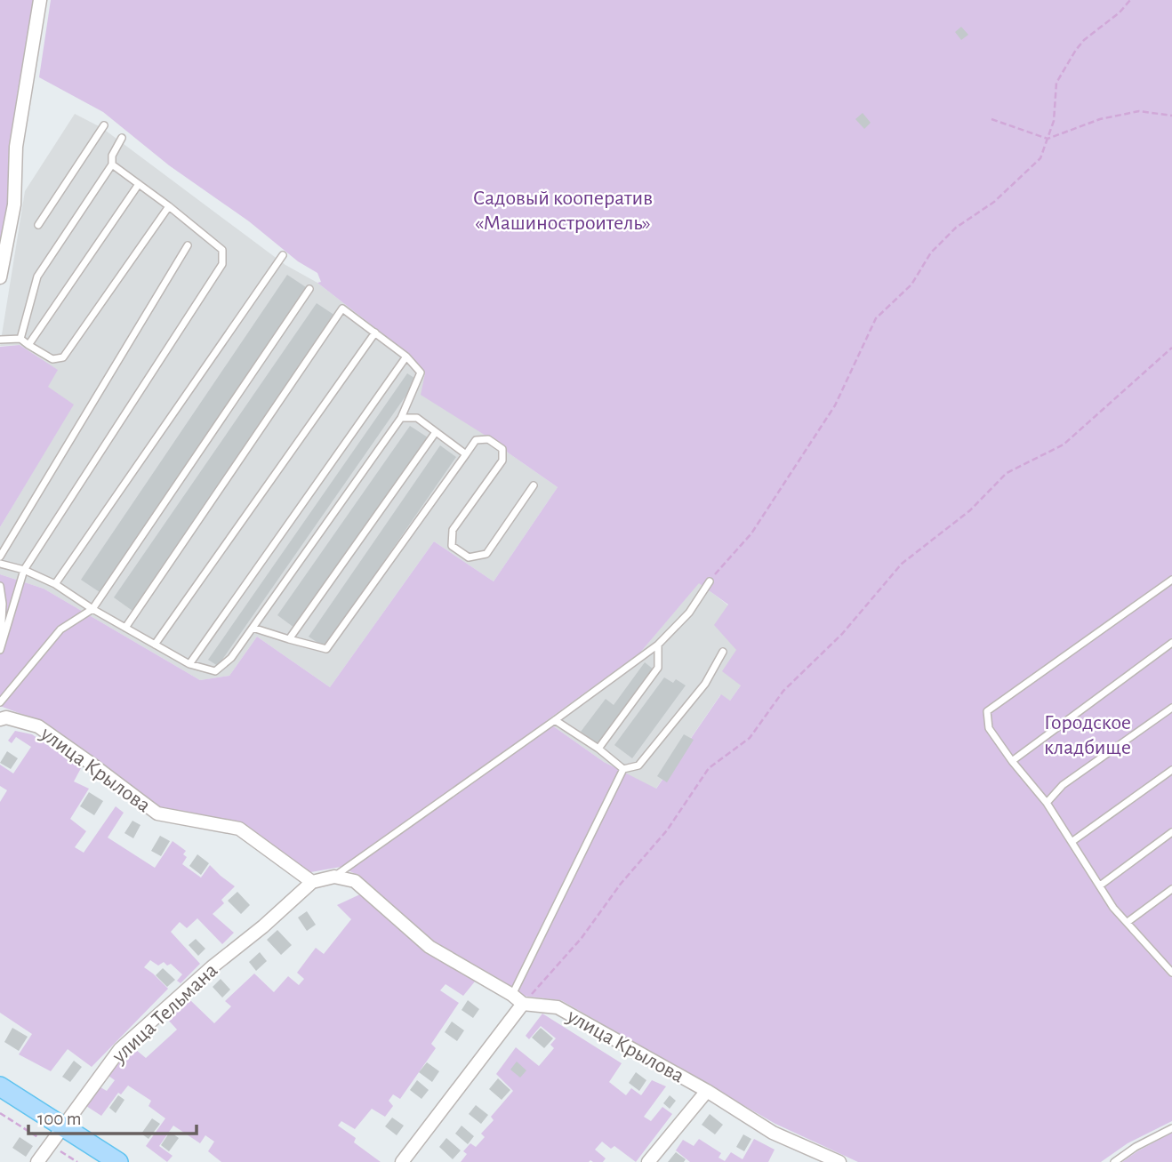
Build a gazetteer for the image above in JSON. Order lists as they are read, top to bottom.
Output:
{
  "streets": {
    "street": ["улица Крылова", "улица Тельмана"]
  },
  "crossings": [
    ["улица Крылова", "улица Тельмана"]
  ],
  "parks": ["Садовый кооператив «Машиностроитель»", "Городское кладбище"],
  "scale_bar": "100 m"
}
